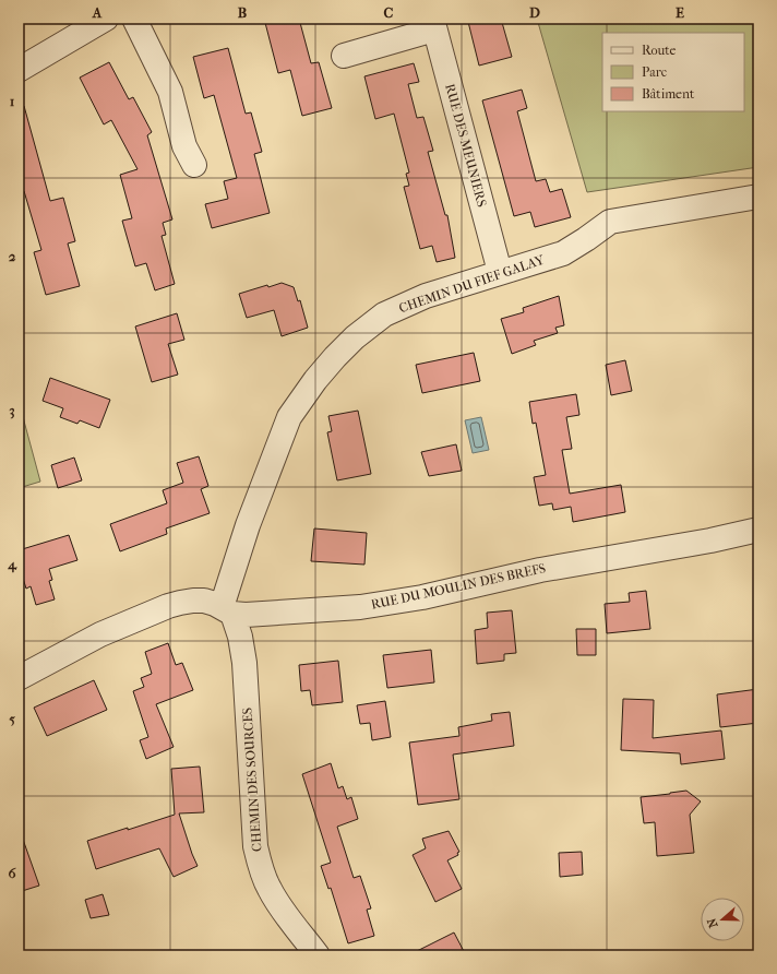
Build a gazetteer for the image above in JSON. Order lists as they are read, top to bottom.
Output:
{
  "streets": {
    "street": [
      "RUE DES MEUNIERS",
      "CHEMIN DU FIEF GALAY",
      "RUE DU MOULIN DES BREFS",
      "CHEMIN DES SOURCES"
    ]
  },
  "crossings": [
    ["RUE DES MEUNIERS", "CHEMIN DU FIEF GALAY"],
    ["CHEMIN DU FIEF GALAY", "RUE DU MOULIN DES BREFS"],
    ["CHEMIN DU FIEF GALAY", "CHEMIN DES SOURCES"],
    ["RUE DU MOULIN DES BREFS", "CHEMIN DES SOURCES"]
  ],
  "legend": ["Route", "Parc", "Bâtiment"],
  "north": "left",
  "grid": {
    "columns": [
      "A",
      "B",
      "C",
      "D",
      "E"
    ],
    "rows": [
      "1",
      "2",
      "3",
      "4",
      "5",
      "6"
    ]
  }
}
